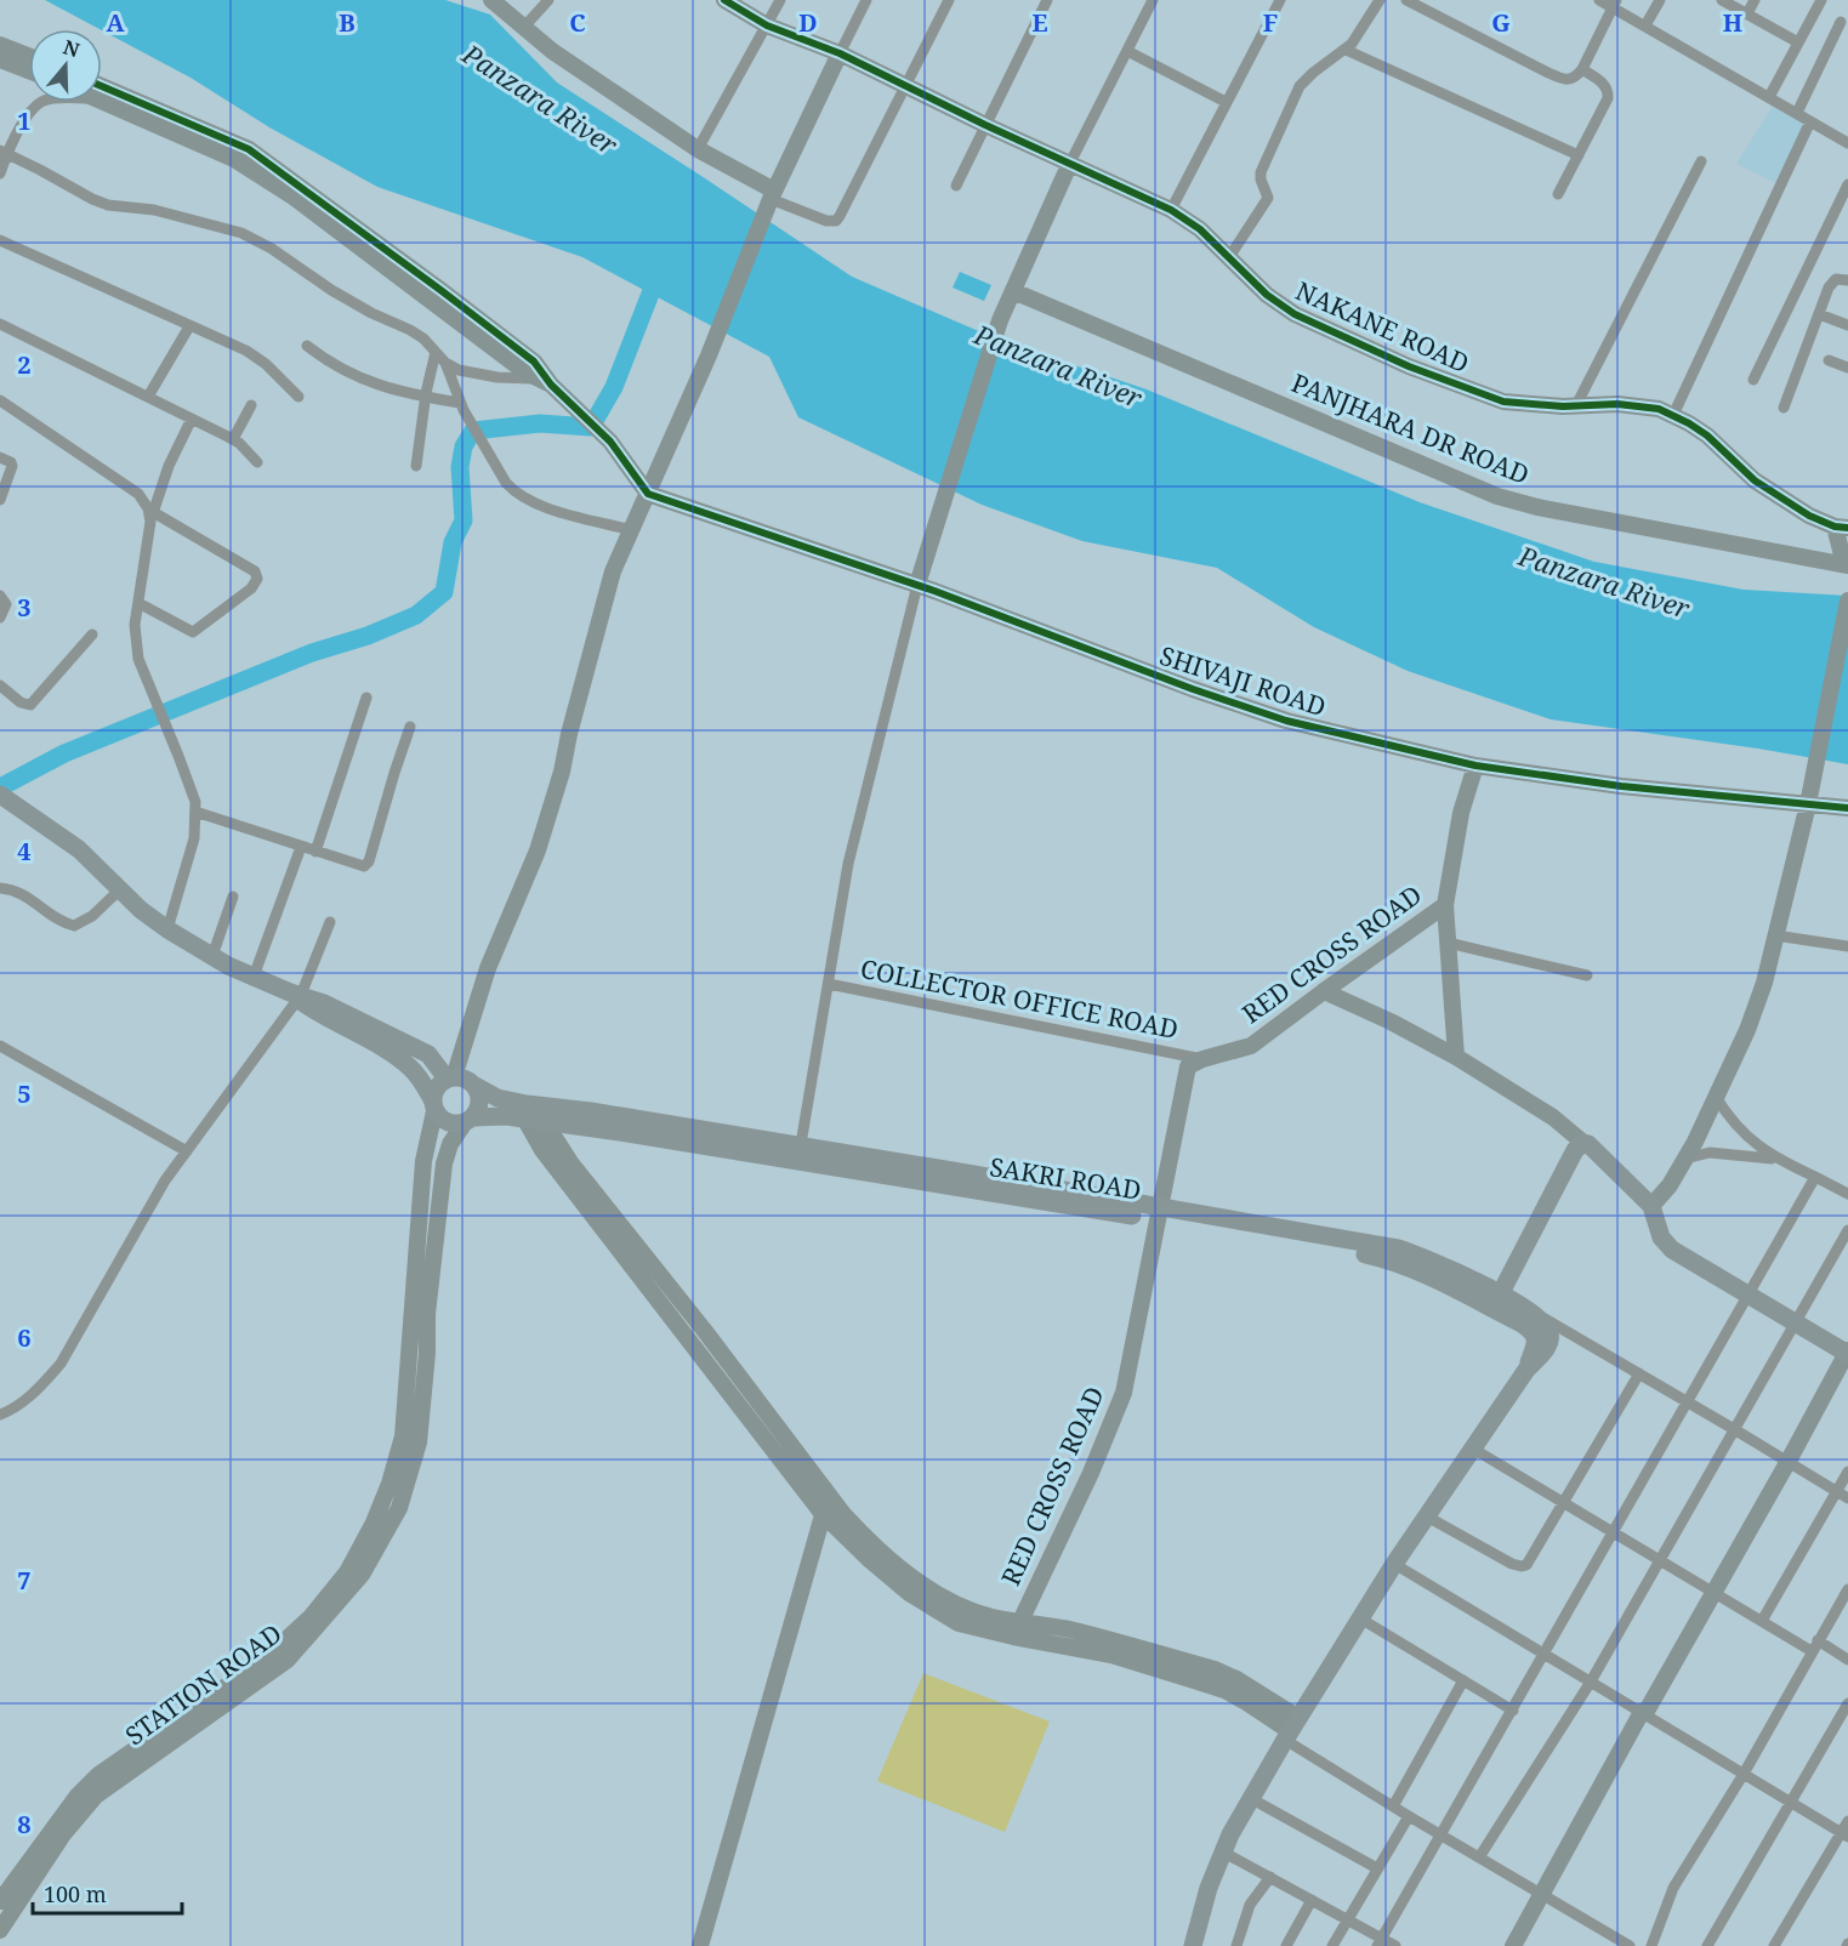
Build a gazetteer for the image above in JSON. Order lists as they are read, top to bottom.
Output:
{
  "streets": {
    "street": [
      "NAKANE ROAD",
      "PANJHARA DR ROAD",
      "SHIVAJI ROAD",
      "RED CROSS ROAD",
      "COLLECTOR OFFICE ROAD",
      "STATION ROAD"
    ]
  },
  "crossings": [
    ["SHIVAJI ROAD", "RED CROSS ROAD"],
    ["RED CROSS ROAD", "COLLECTOR OFFICE ROAD"]
  ],
  "water": ["Panzara River"],
  "scale_bar": "100 m",
  "north": "top",
  "grid": {
    "columns": [
      "A",
      "B",
      "C",
      "D",
      "E",
      "F",
      "G",
      "H"
    ],
    "rows": [
      "1",
      "2",
      "3",
      "4",
      "5",
      "6",
      "7",
      "8"
    ]
  }
}
